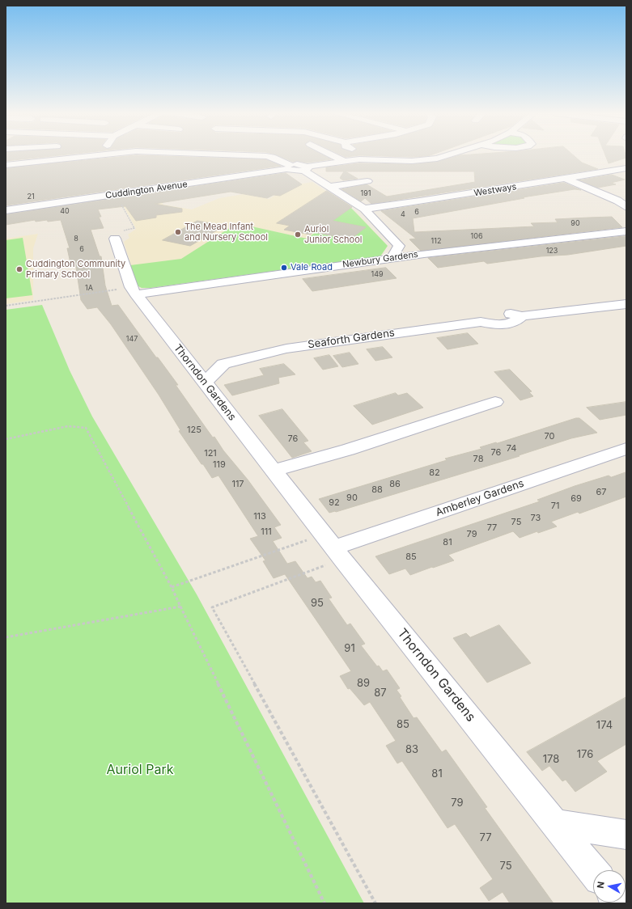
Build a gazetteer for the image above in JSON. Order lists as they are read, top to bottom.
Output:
{
  "streets": {
    "street": [
      "Cuddington Avenue",
      "Westways",
      "Newbury Gardens",
      "Seaforth Gardens",
      "Thorndon Gardens",
      "Amberley Gardens"
    ]
  },
  "crossings": [
    ["Newbury Gardens", "Thorndon Gardens"],
    ["Seaforth Gardens", "Thorndon Gardens"],
    ["Thorndon Gardens", "Amberley Gardens"]
  ],
  "parks": ["Auriol Park"],
  "places": [
    "The Mead Infant and Nursery School",
    "Auriol Junior School",
    "Vale Road",
    "Cuddington Community Primary School"
  ],
  "house_numbers": [
    "191",
    "21",
    "40",
    "6",
    "4",
    "90",
    "106",
    "8",
    "112",
    "6",
    "123",
    "149",
    "1A",
    "147",
    "125",
    "70",
    "76",
    "74",
    "76",
    "121",
    "78",
    "119",
    "82",
    "117",
    "86",
    "88",
    "67",
    "90",
    "69",
    "92",
    "71",
    "113",
    "73",
    "75",
    "77",
    "111",
    "79",
    "81",
    "85",
    "95",
    "91",
    "89",
    "87",
    "85",
    "174",
    "83",
    "176",
    "178",
    "81",
    "79",
    "77",
    "75"
  ],
  "north": "left"
}
